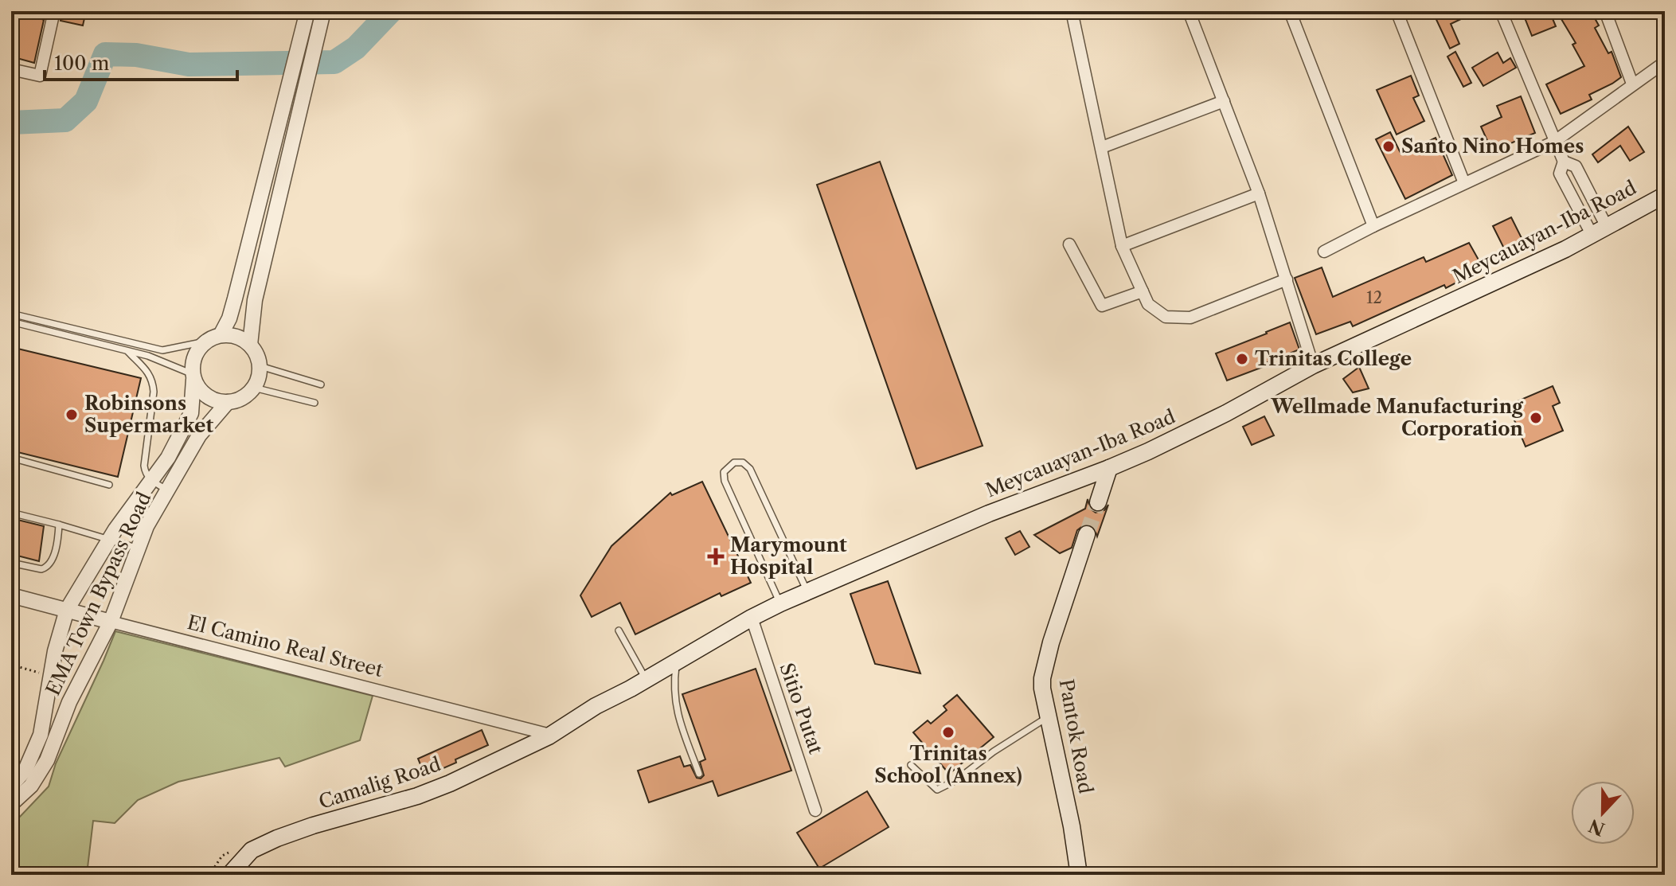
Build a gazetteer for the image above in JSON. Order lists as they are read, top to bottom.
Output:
{
  "streets": {
    "main road": ["Meycauayan-Iba Road", "Pantok Road", "Camalig Road"],
    "street": ["EMA Town Bypass Road", "El Camino Real Street", "Sitio Putat"]
  },
  "crossings": [
    ["Meycauayan-Iba Road", "El Camino Real Street"],
    ["Meycauayan-Iba Road", "Sitio Putat"],
    ["Meycauayan-Iba Road", "Camalig Road"],
    ["EMA Town Bypass Road", "El Camino Real Street"],
    ["El Camino Real Street", "Camalig Road"]
  ],
  "places": {
    "other": [
      "Santo Nino Homes",
      "Trinitas College",
      "Robinsons Supermarket",
      "Wellmade Manufacturing Corporation",
      "Trinitas School (Annex)"
    ],
    "health": ["Marymount Hospital"]
  },
  "house_numbers": ["12"],
  "scale_bar": "100 m",
  "north": "bottom"
}
